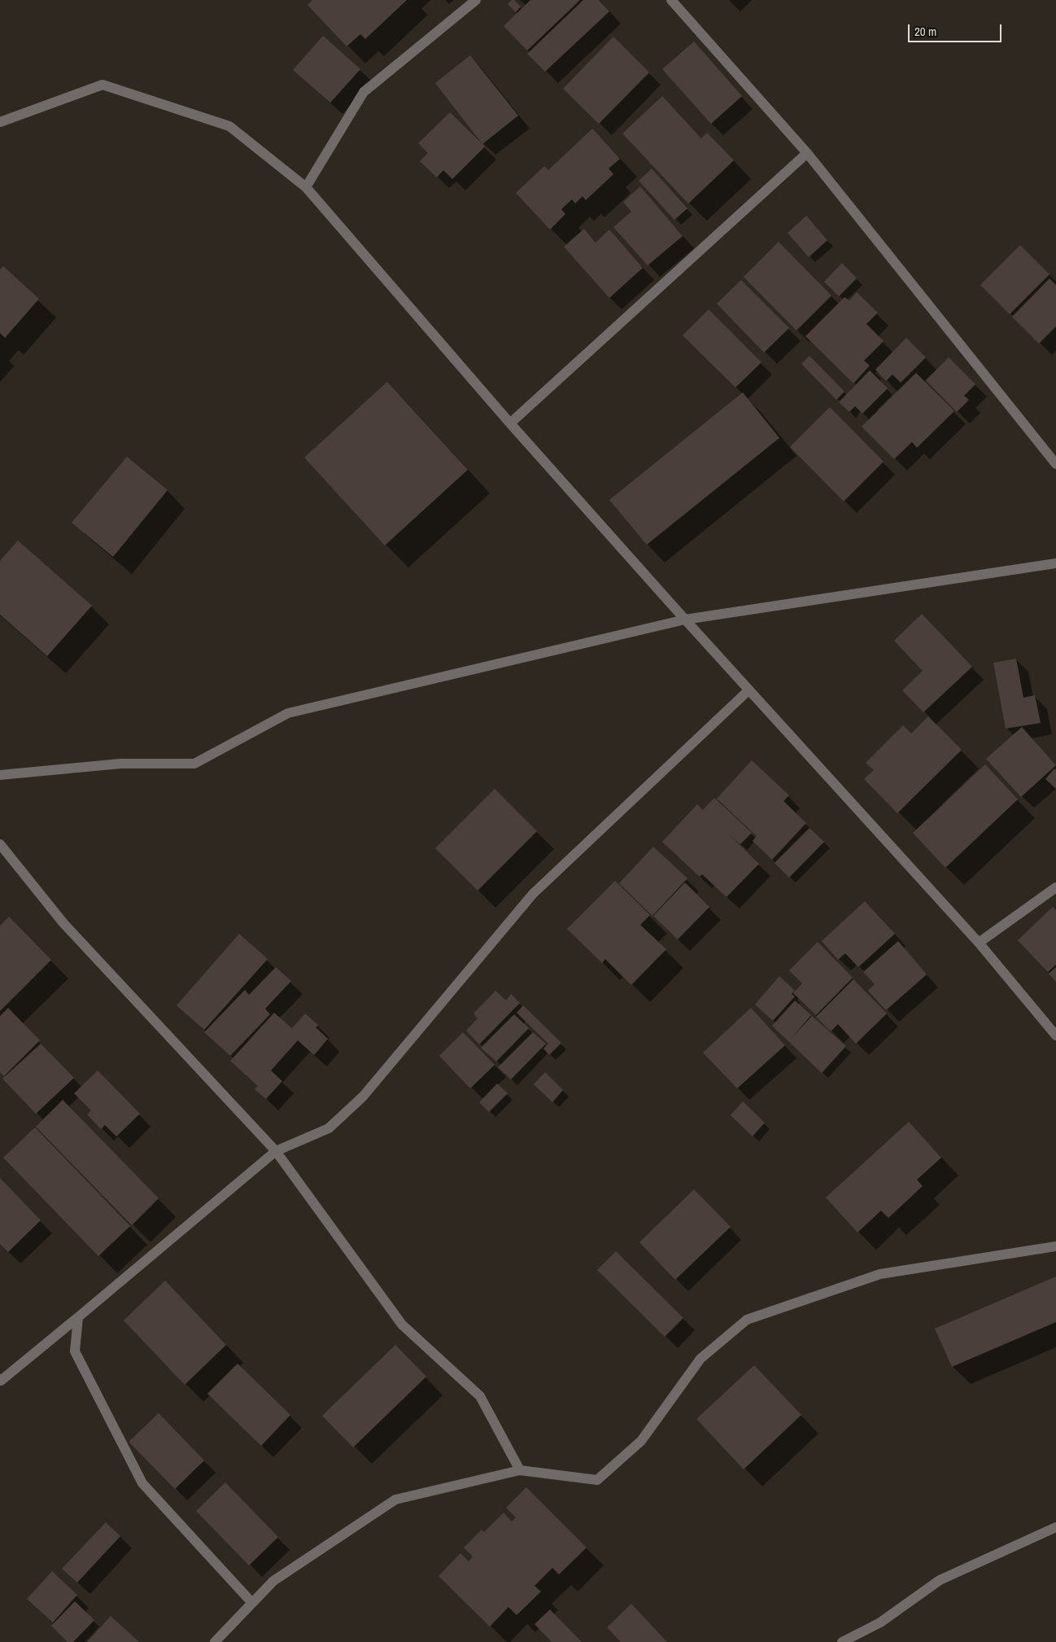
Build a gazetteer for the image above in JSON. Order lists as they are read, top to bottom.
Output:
{
  "scale_bar": "20 m"
}
